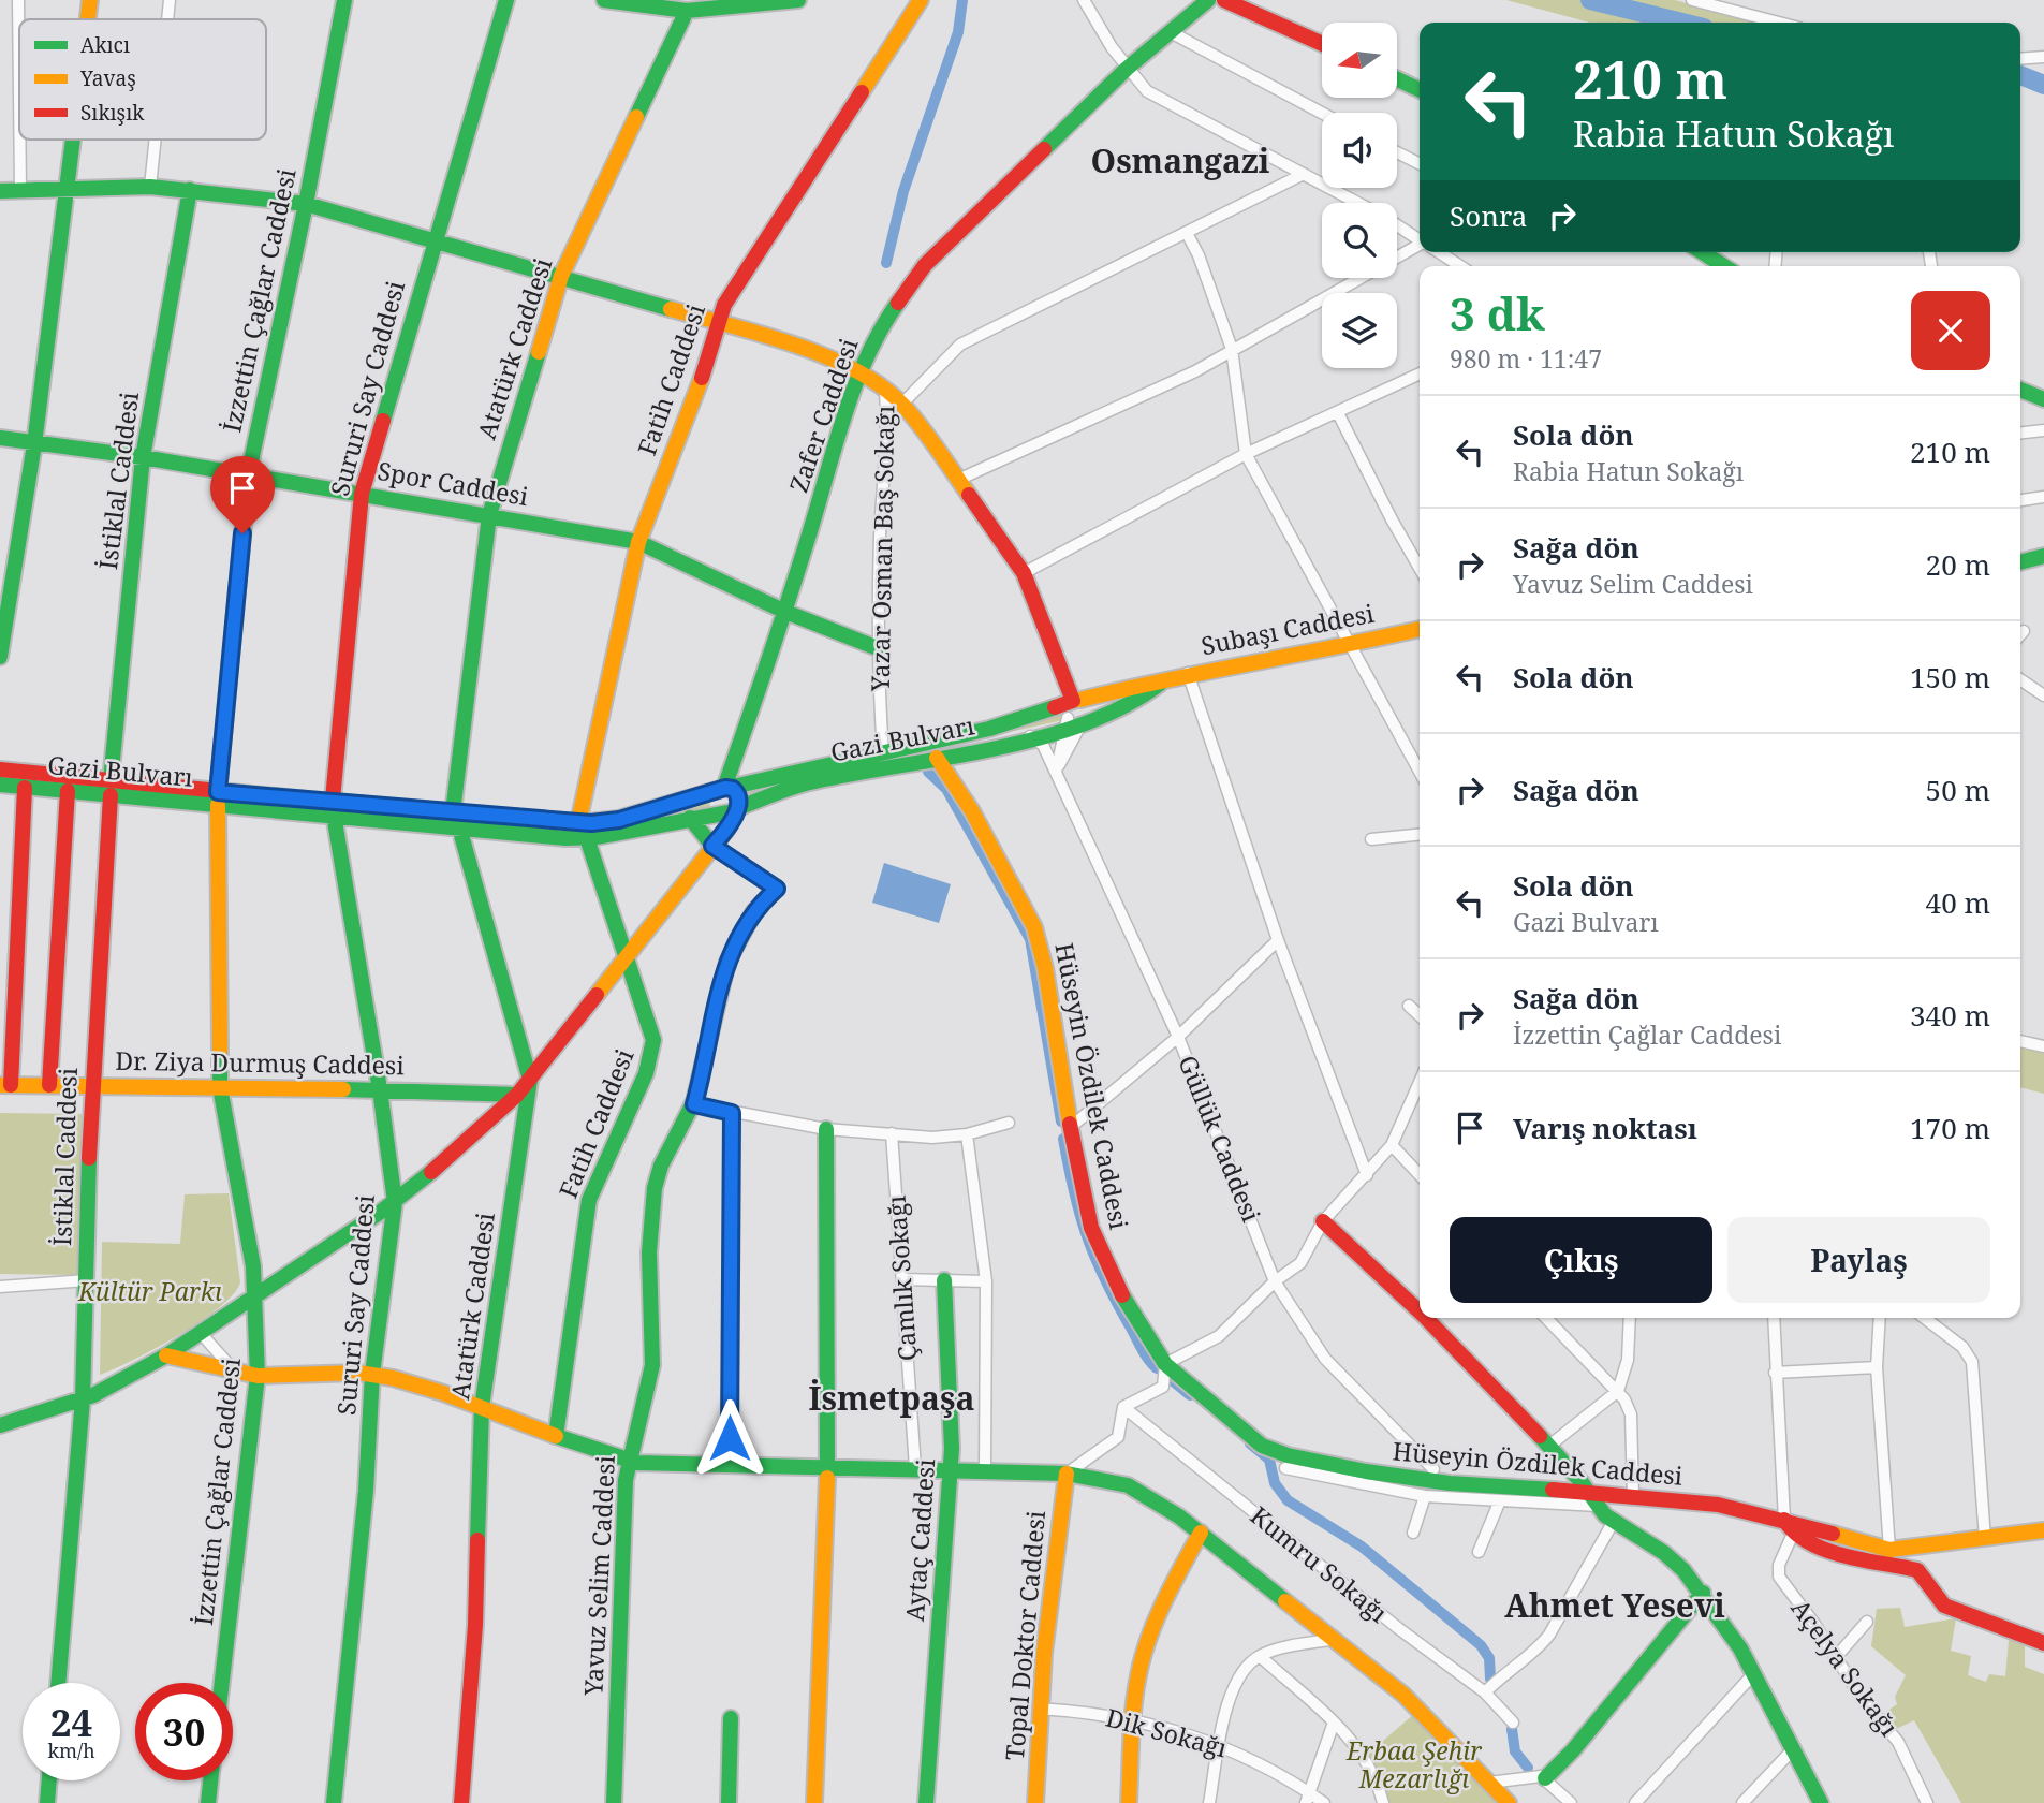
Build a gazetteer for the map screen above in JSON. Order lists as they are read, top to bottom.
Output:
{
  "streets": {
    "street": [
      "İzzettin Çağlar Caddesi",
      "Atatürk Caddesi",
      "Fatih Caddesi",
      "Sururi Say Caddesi",
      "Zafer Caddesi",
      "İstiklal Caddesi",
      "Spor Caddesi",
      "Yazar Osman Baş Sokağı",
      "Subaşı Caddesi",
      "Gazi Bulvarı",
      "Dr. Ziya Durmuş Caddesi",
      "Hüseyin Özdilek Caddesi",
      "Güllük Caddesi",
      "Çamlık Sokağı",
      "Aytaç Caddesi",
      "Kumru Sokağı",
      "Yavuz Selim Caddesi",
      "Topal Doktor Caddesi",
      "Açelya Sokağı",
      "Dik Sokağı"
    ]
  },
  "crossings": [
    ["İzzettin Çağlar Caddesi", "Zafer Caddesi"],
    ["İzzettin Çağlar Caddesi", "Spor Caddesi"],
    ["İzzettin Çağlar Caddesi", "Gazi Bulvarı"],
    ["İzzettin Çağlar Caddesi", "Dr. Ziya Durmuş Caddesi"],
    ["Atatürk Caddesi", "Zafer Caddesi"],
    ["Atatürk Caddesi", "Spor Caddesi"],
    ["Atatürk Caddesi", "Gazi Bulvarı"],
    ["Fatih Caddesi", "Zafer Caddesi"],
    ["Fatih Caddesi", "Spor Caddesi"],
    ["Fatih Caddesi", "Gazi Bulvarı"],
    ["Sururi Say Caddesi", "Zafer Caddesi"],
    ["Sururi Say Caddesi", "Spor Caddesi"],
    ["Sururi Say Caddesi", "Gazi Bulvarı"],
    ["Sururi Say Caddesi", "Dr. Ziya Durmuş Caddesi"],
    ["Zafer Caddesi", "İstiklal Caddesi"],
    ["Zafer Caddesi", "Spor Caddesi"],
    ["Zafer Caddesi", "Gazi Bulvarı"],
    ["Zafer Caddesi", "Dr. Ziya Durmuş Caddesi"],
    ["İstiklal Caddesi", "Spor Caddesi"],
    ["İstiklal Caddesi", "Gazi Bulvarı"],
    ["İstiklal Caddesi", "Dr. Ziya Durmuş Caddesi"],
    ["Spor Caddesi", "Yazar Osman Baş Sokağı"],
    ["Yazar Osman Baş Sokağı", "Gazi Bulvarı"],
    ["Subaşı Caddesi", "Gazi Bulvarı"],
    ["Gazi Bulvarı", "Hüseyin Özdilek Caddesi"],
    ["Gazi Bulvarı", "Güllük Caddesi"],
    ["Topal Doktor Caddesi", "Dik Sokağı"]
  ],
  "districts": ["Osmangazi", "İsmetpaşa", "Ahmet Yesevi"],
  "parks": ["Kültür Parkı", "Erbaa Şehir Mezarlığı"],
  "legend": ["Akıcı", "Yavaş", "Sıkışık"],
  "north": "left",
  "page": {
    "turn": ["210 m", "Rabia Hatun Sokağı"],
    "then": "Sonra",
    "heading": ["3 dk", "980 m · 11:47"],
    "list": [
      {
        "name": "Sola dön",
        "note": "Rabia Hatun Sokağı",
        "value": "210 m"
      },
      {
        "name": "Sağa dön",
        "note": "Yavuz Selim Caddesi",
        "value": "20 m"
      },
      {
        "name": "Sola dön",
        "value": "150 m"
      },
      {
        "name": "Sağa dön",
        "value": "50 m"
      },
      {
        "name": "Sola dön",
        "note": "Gazi Bulvarı",
        "value": "40 m"
      },
      {
        "name": "Sağa dön",
        "note": "İzzettin Çağlar Caddesi",
        "value": "340 m"
      },
      {
        "name": "Varış noktası",
        "value": "170 m"
      }
    ],
    "buttons": ["Çıkış", "Paylaş"],
    "speed": "24 km/h",
    "limit": "30"
  }
}
